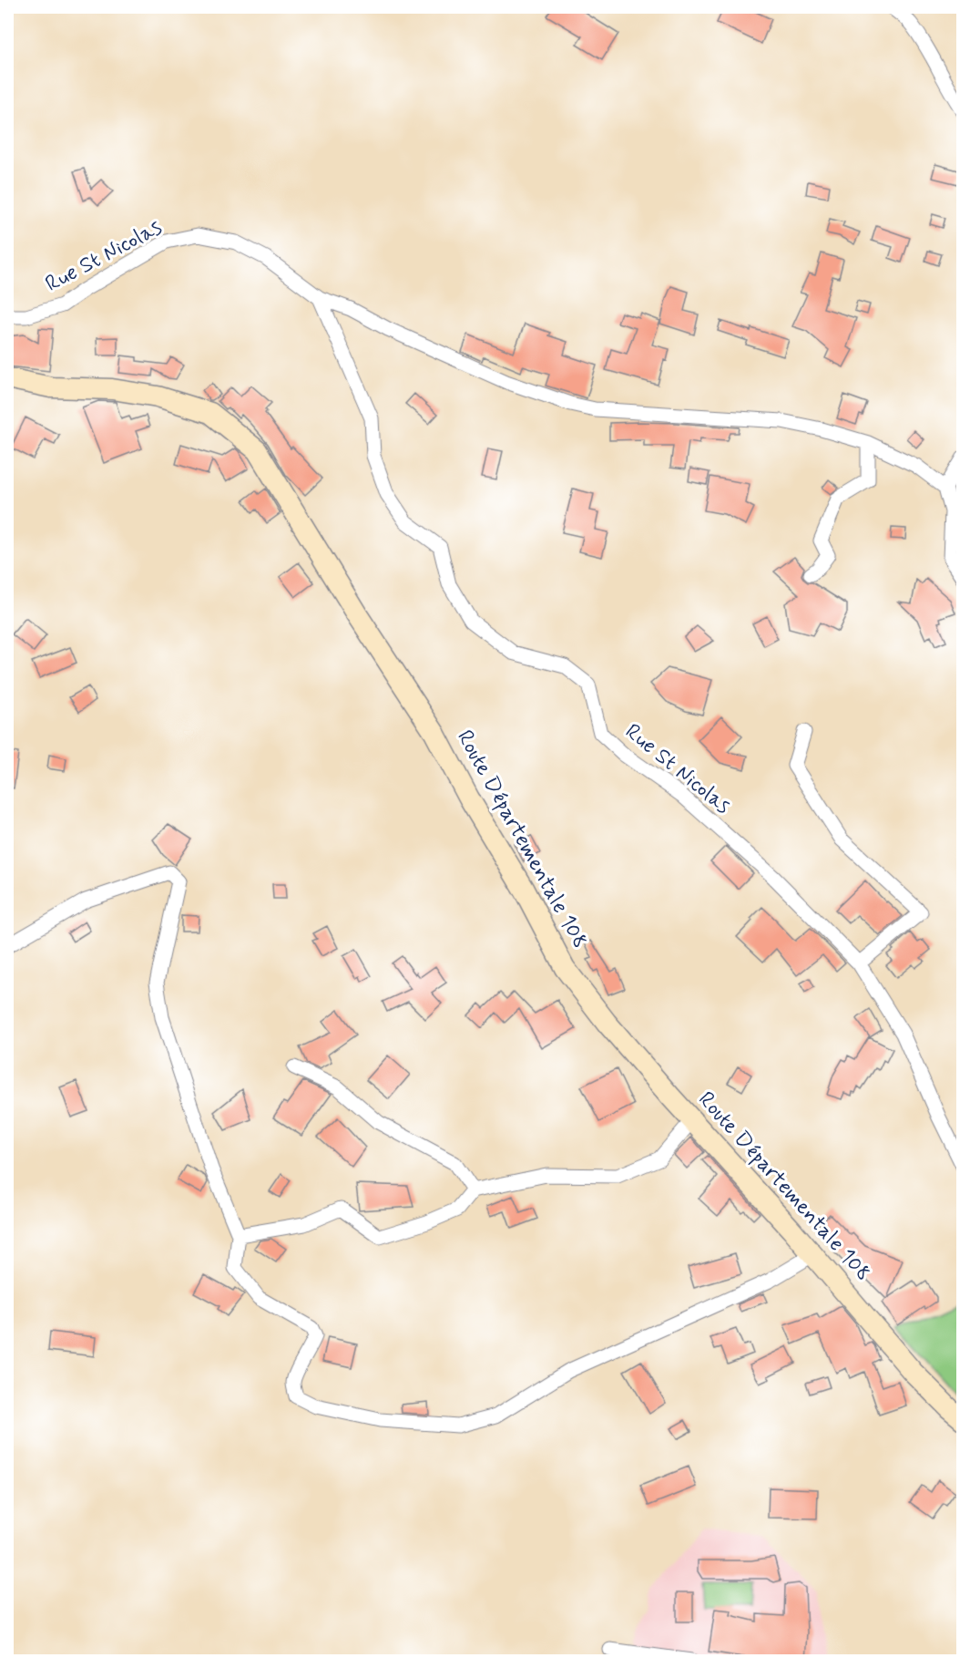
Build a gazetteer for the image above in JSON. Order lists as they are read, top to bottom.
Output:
{
  "streets": {
    "main road": ["Route Départementale 108"],
    "street": ["Rue St Nicolas"]
  }
}
